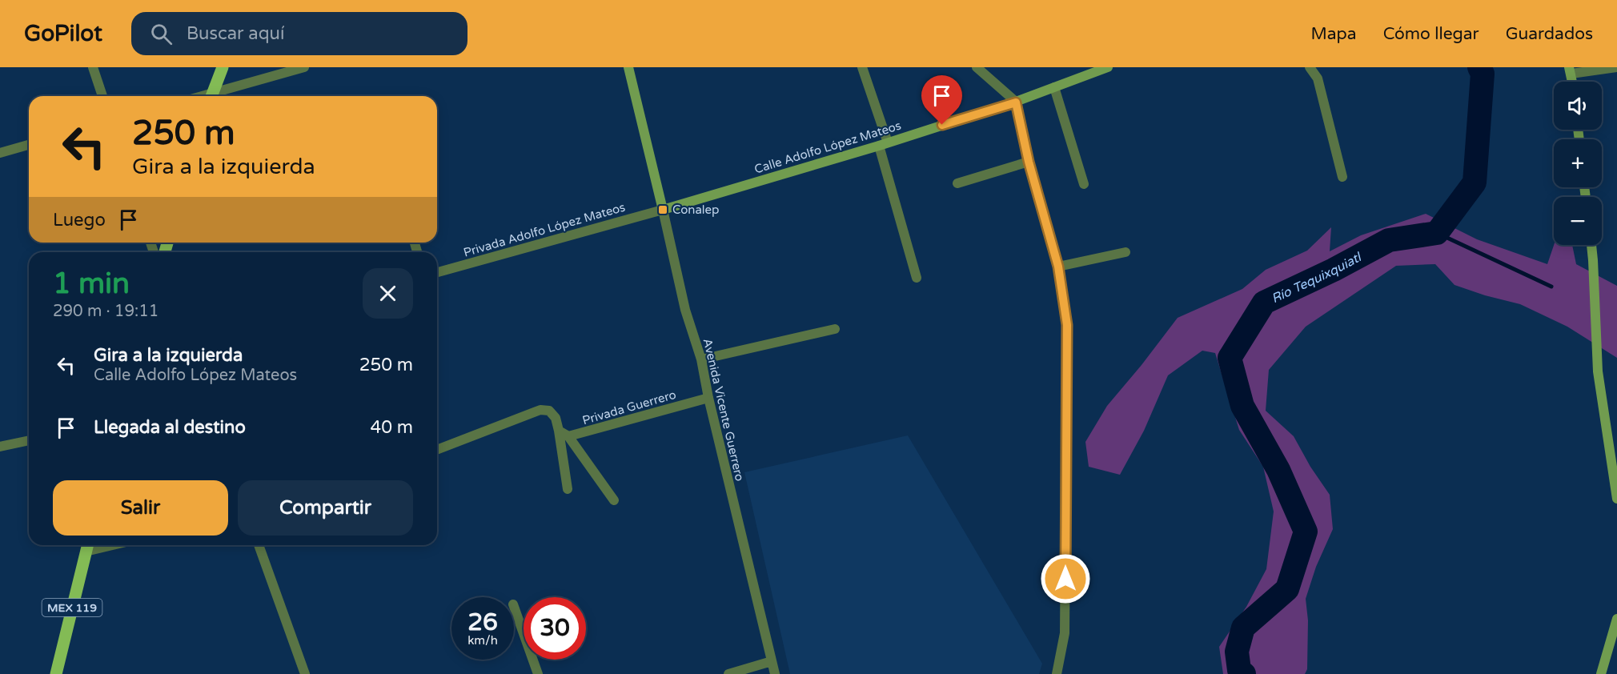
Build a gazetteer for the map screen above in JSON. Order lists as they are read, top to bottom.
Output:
{
  "streets": {
    "main road": ["Calle Adolfo López Mateos", "Avenida Vicente Guerrero", "MEX 119"],
    "street": ["Privada Adolfo López Mateos", "Privada Guerrero"]
  },
  "crossings": [
    ["Calle Adolfo López Mateos", "Privada Adolfo López Mateos"],
    ["Calle Adolfo López Mateos", "Avenida Vicente Guerrero"],
    ["Privada Adolfo López Mateos", "Avenida Vicente Guerrero"],
    ["Privada Guerrero", "Avenida Vicente Guerrero"]
  ],
  "water": ["Río Tequixquiatl"],
  "places": {
    "transit": ["Conalep"]
  },
  "page": {
    "header": "GoPilot",
    "search": "Buscar aquí",
    "nav": ["Mapa", "Cómo llegar", "Guardados"],
    "map_buttons": ["+", "−"],
    "turn": ["250 m", "Gira a la izquierda"],
    "then": "Luego",
    "heading": ["1 min", "290 m · 19:11"],
    "list": [
      {
        "name": "Gira a la izquierda",
        "note": "Calle Adolfo López Mateos",
        "value": "250 m"
      },
      {
        "name": "Llegada al destino",
        "value": "40 m"
      }
    ],
    "buttons": ["Salir", "Compartir"],
    "speed": "26 km/h",
    "limit": "30"
  }
}
